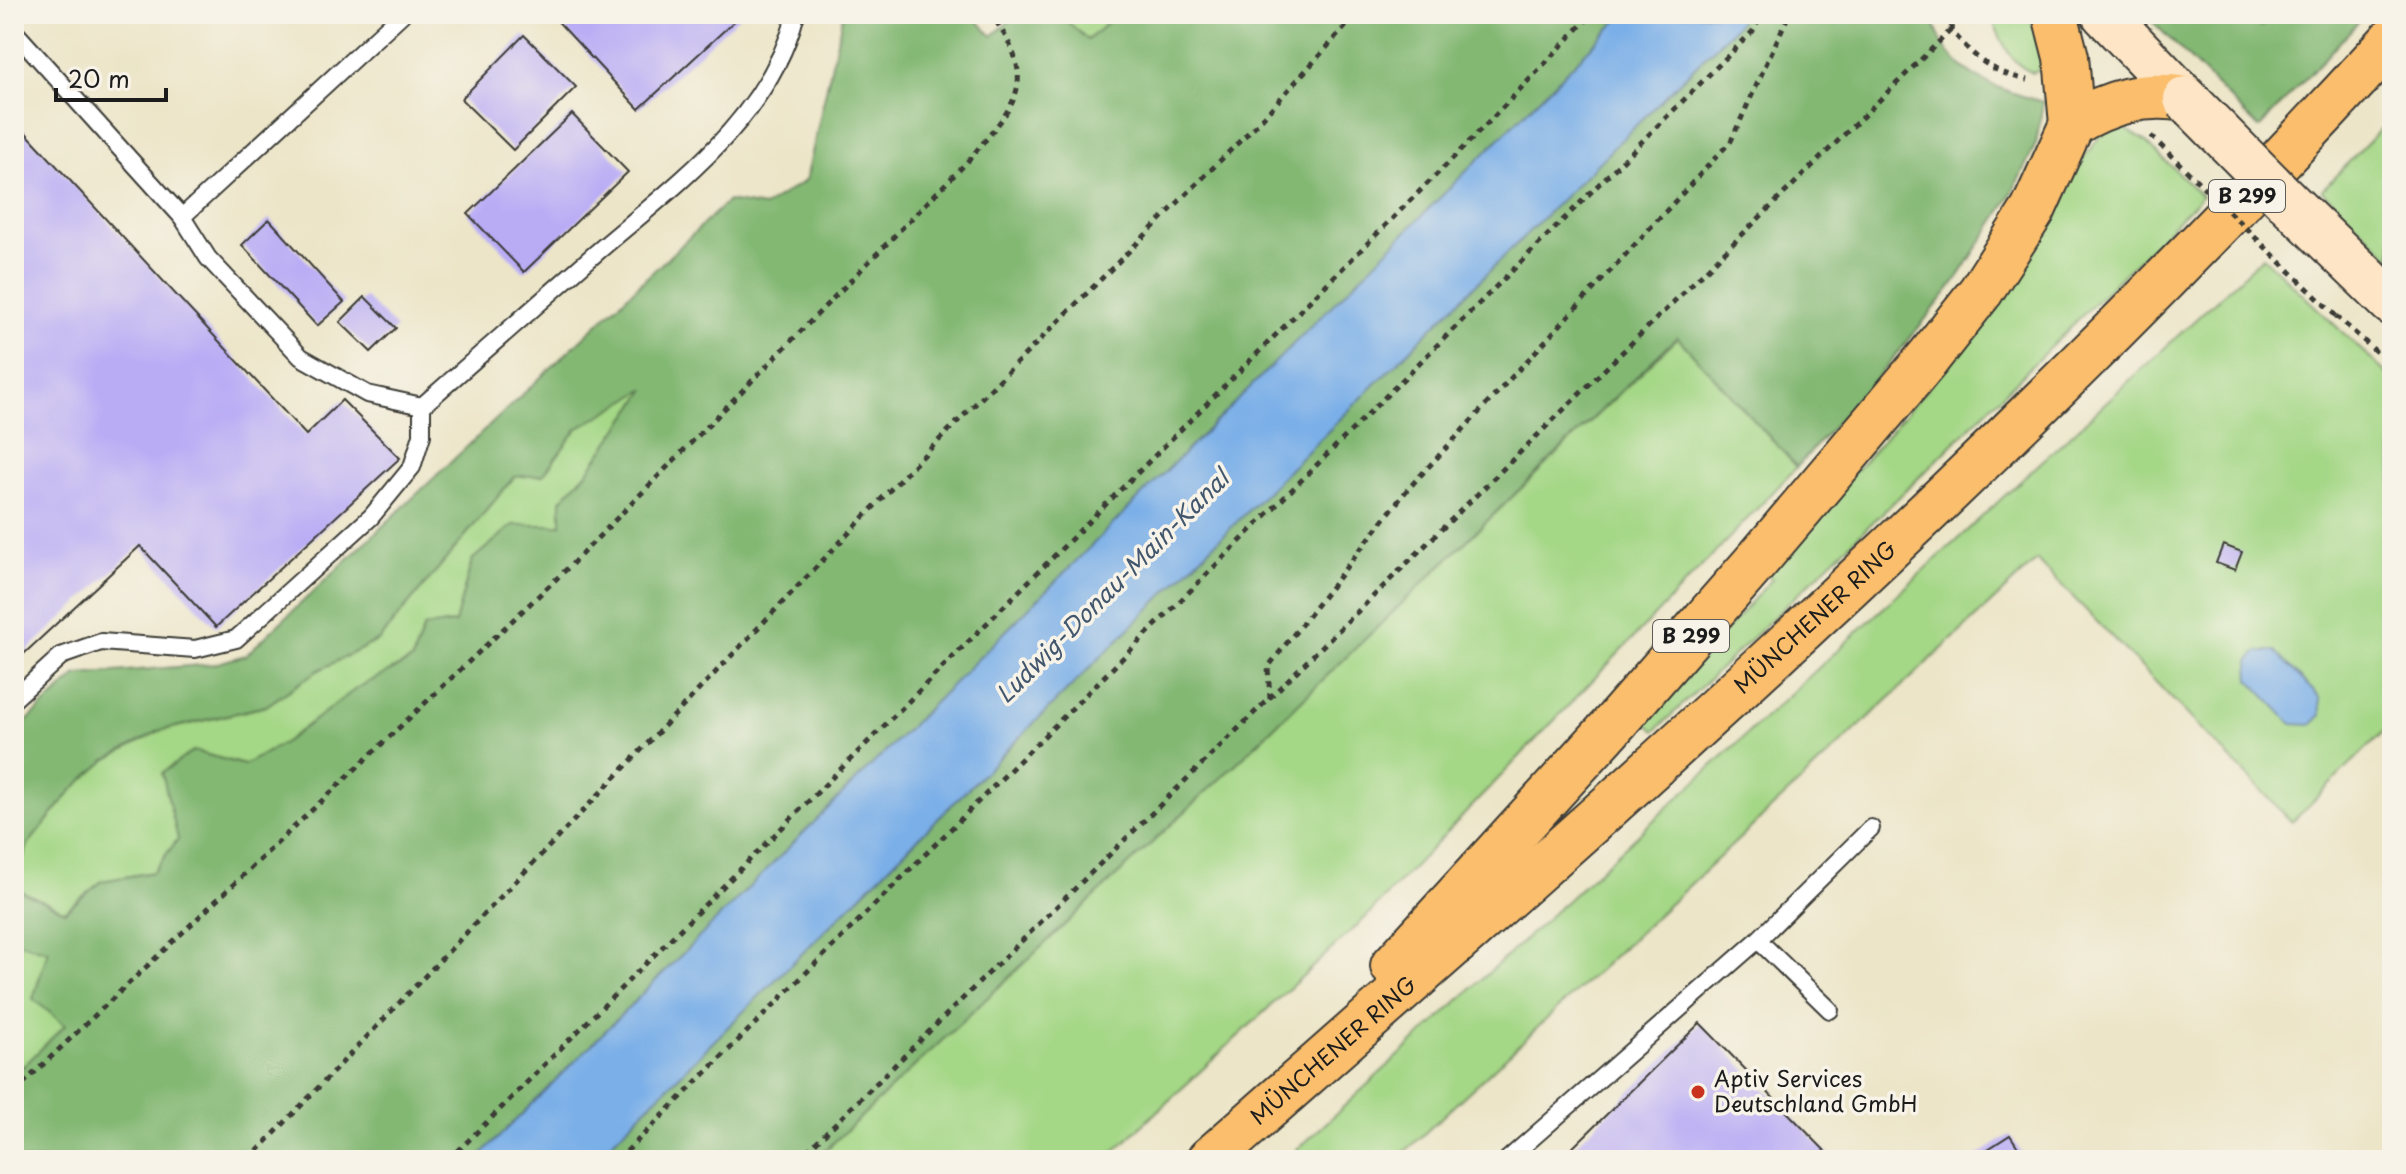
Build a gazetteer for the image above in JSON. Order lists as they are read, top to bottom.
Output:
{
  "streets": {
    "main road": ["B 299", "MÜNCHENER RING"]
  },
  "crossings": [
    ["B 299", "MÜNCHENER RING"]
  ],
  "water": ["Ludwig-Donau-Main-Kanal"],
  "places": ["Aptiv Services Deutschland GmbH"],
  "scale_bar": "20 m"
}
